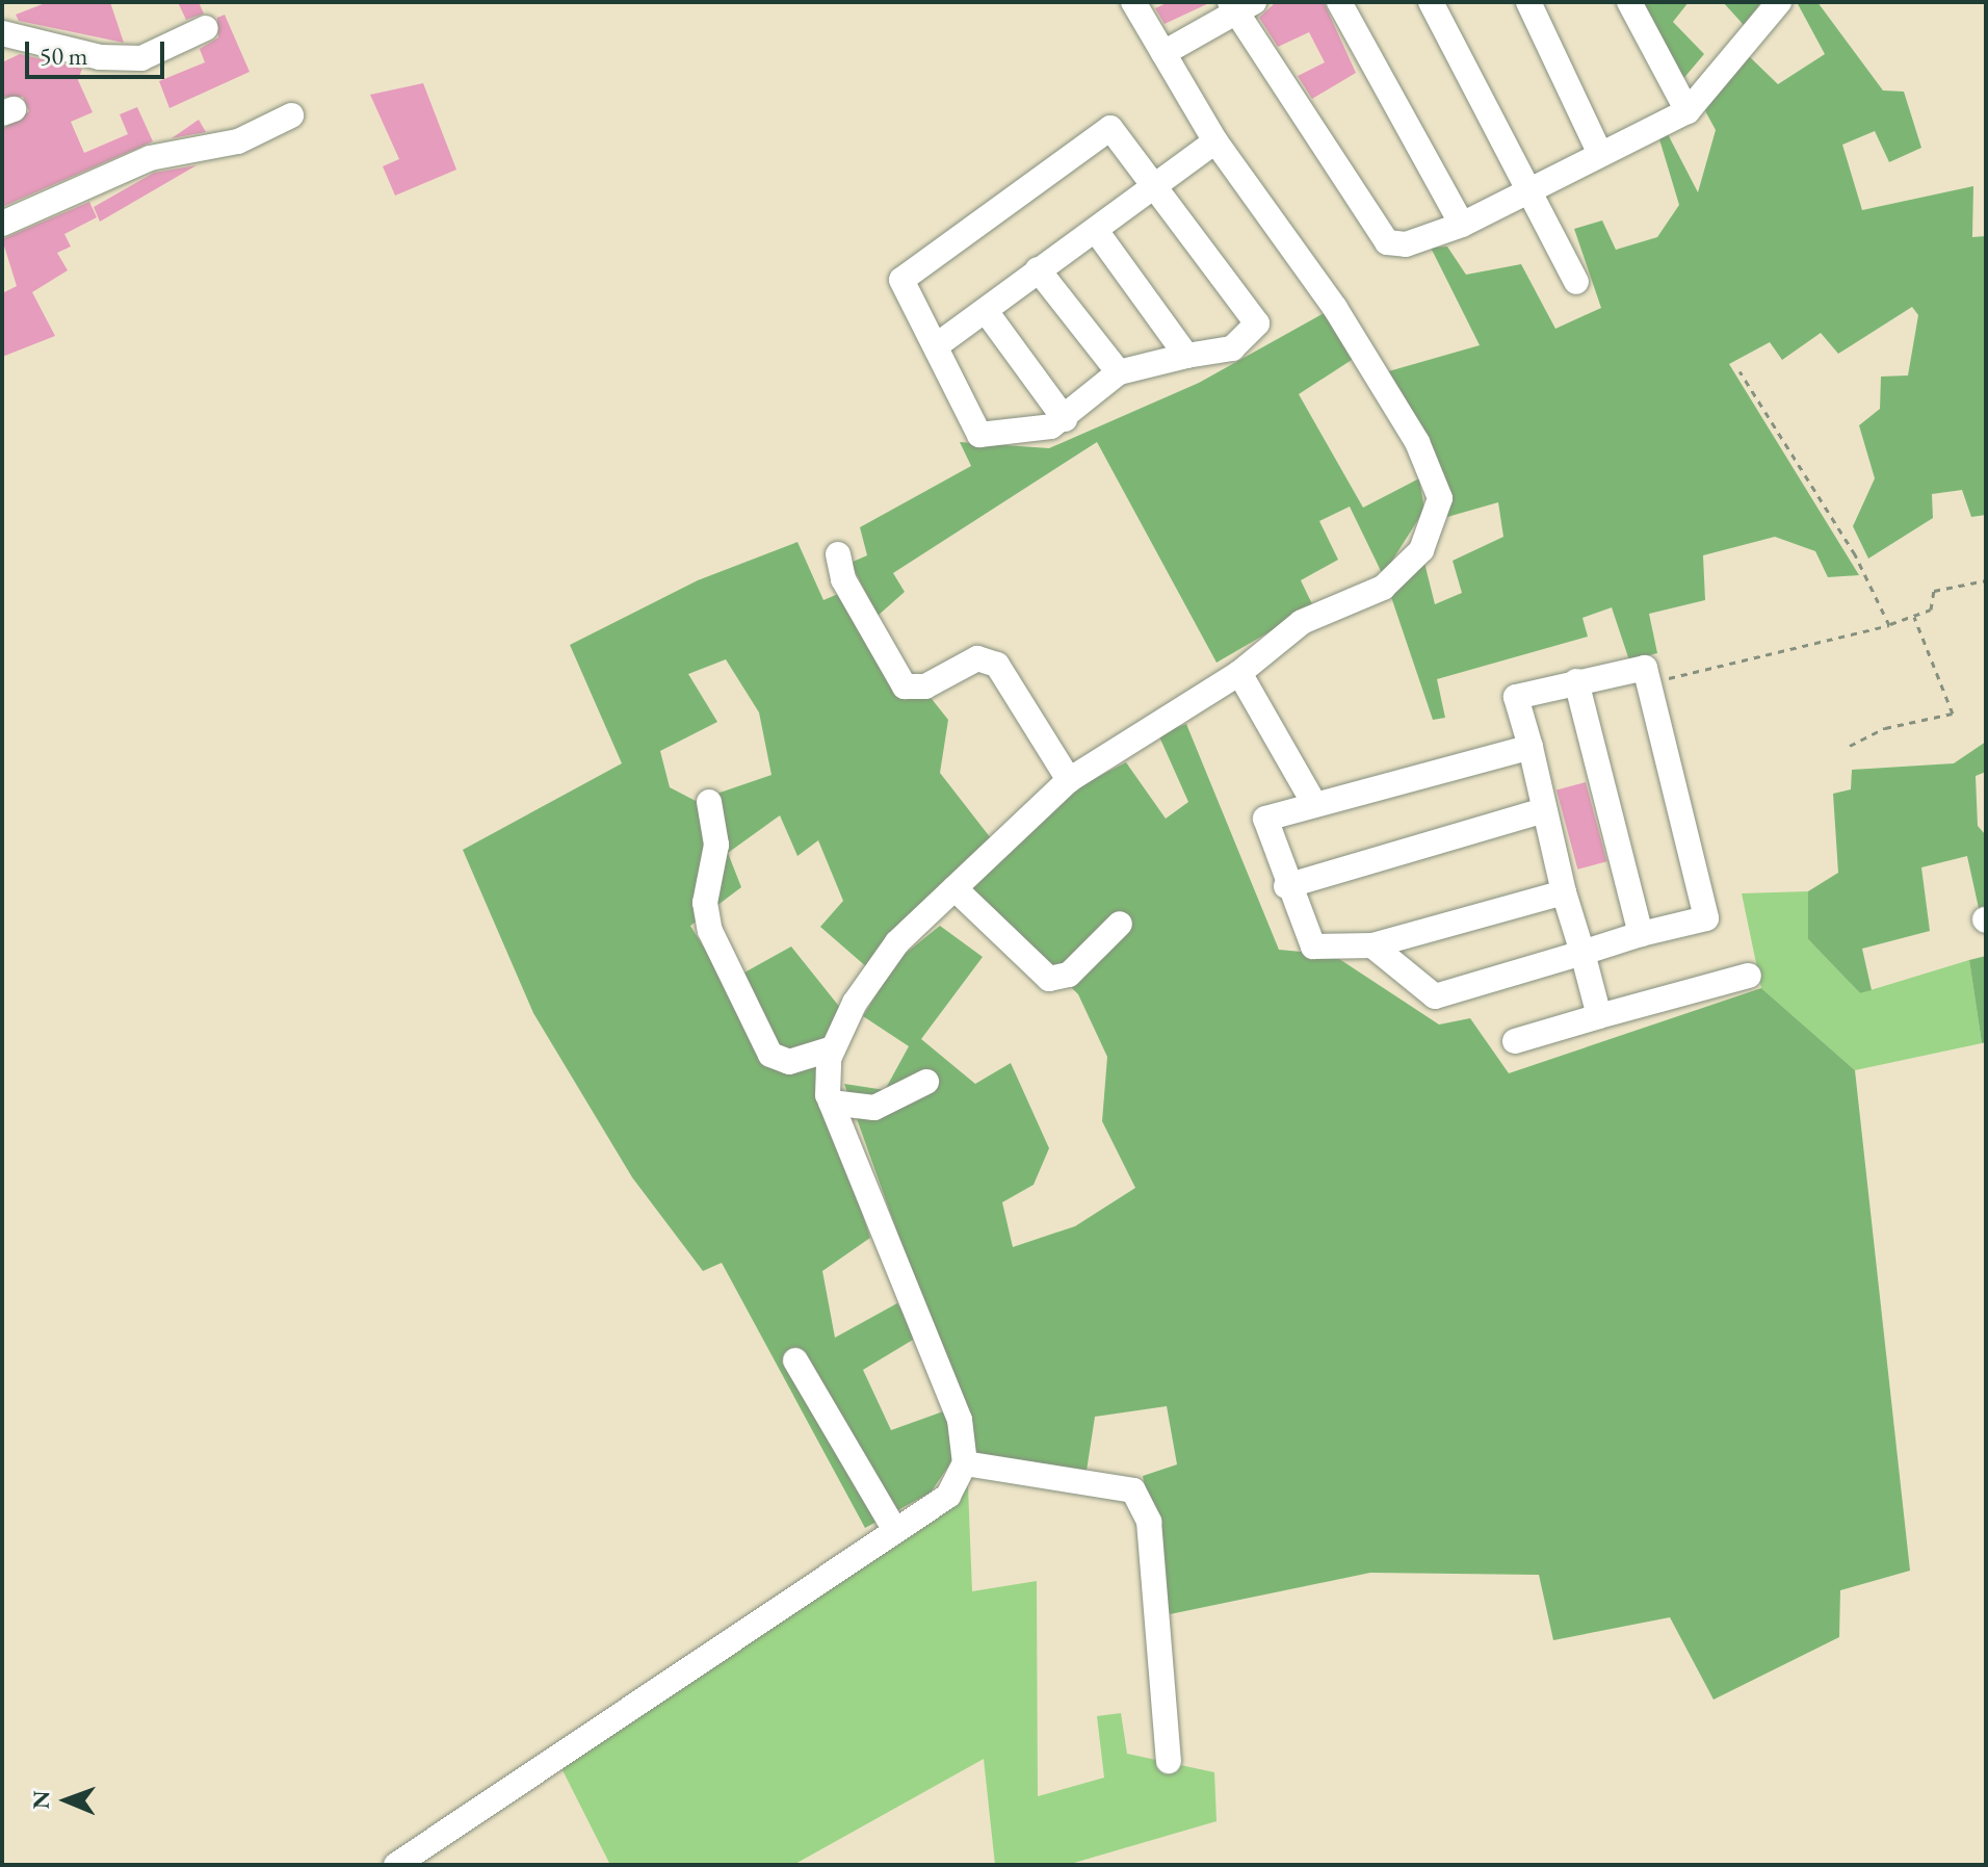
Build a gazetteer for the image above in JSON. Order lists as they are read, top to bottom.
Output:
{
  "scale_bar": "50 m",
  "north": "left"
}
